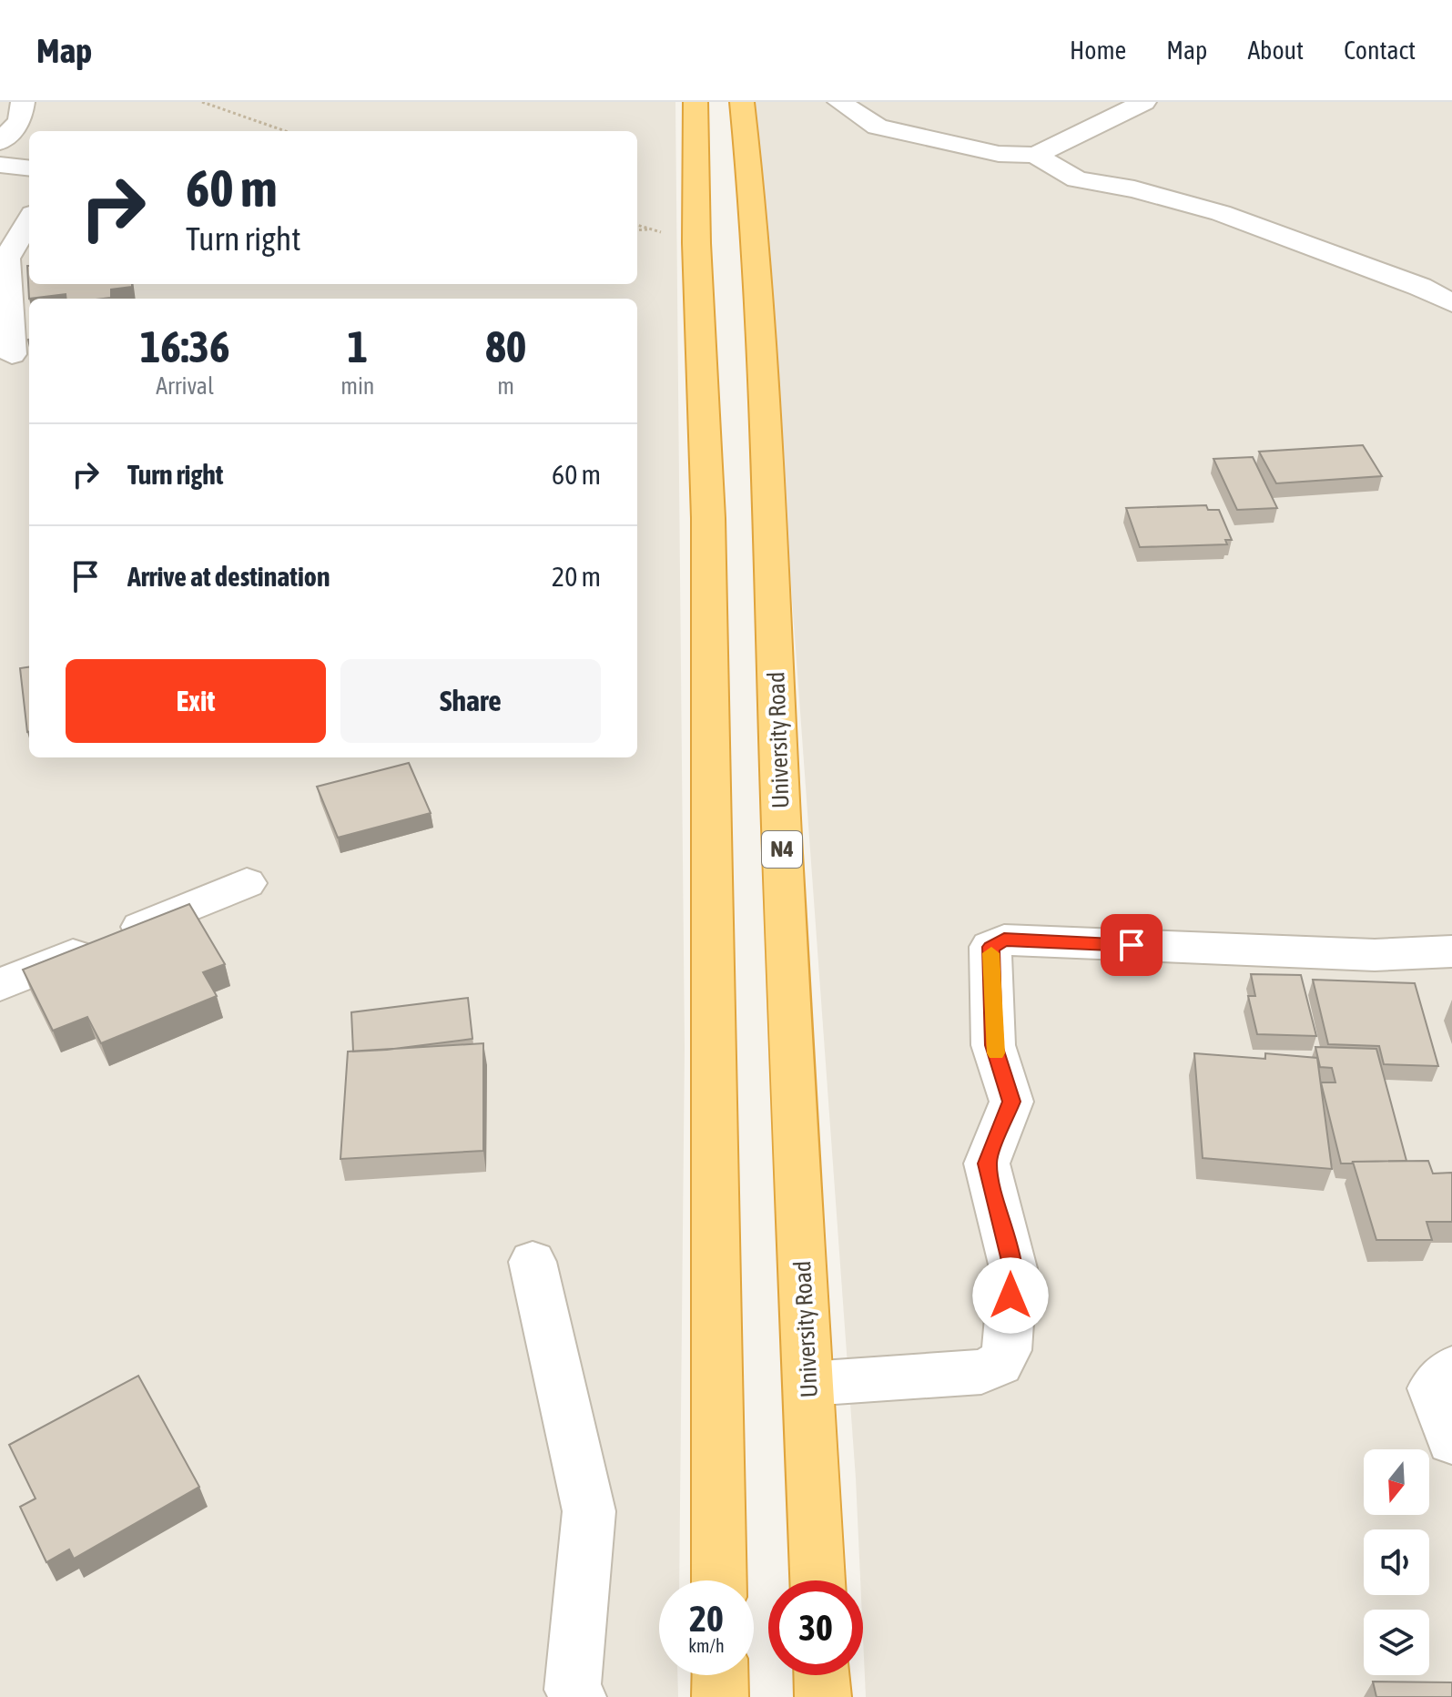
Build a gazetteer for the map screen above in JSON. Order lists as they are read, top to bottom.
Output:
{
  "streets": {
    "highway": ["University Road", "N4"]
  },
  "north": "bottom",
  "page": {
    "header": "Map",
    "nav": [
      "Home",
      "Map",
      "About",
      "Contact"
    ],
    "turn": ["60 m", "Turn right"],
    "eta": [
      "16:36",
      "Arrival",
      "1",
      "min",
      "80",
      "m"
    ],
    "list": [
      {
        "name": "Turn right",
        "value": "60 m"
      },
      {
        "name": "Arrive at destination",
        "value": "20 m"
      }
    ],
    "buttons": ["Exit", "Share"],
    "speed": "20 km/h",
    "limit": "30"
  }
}
